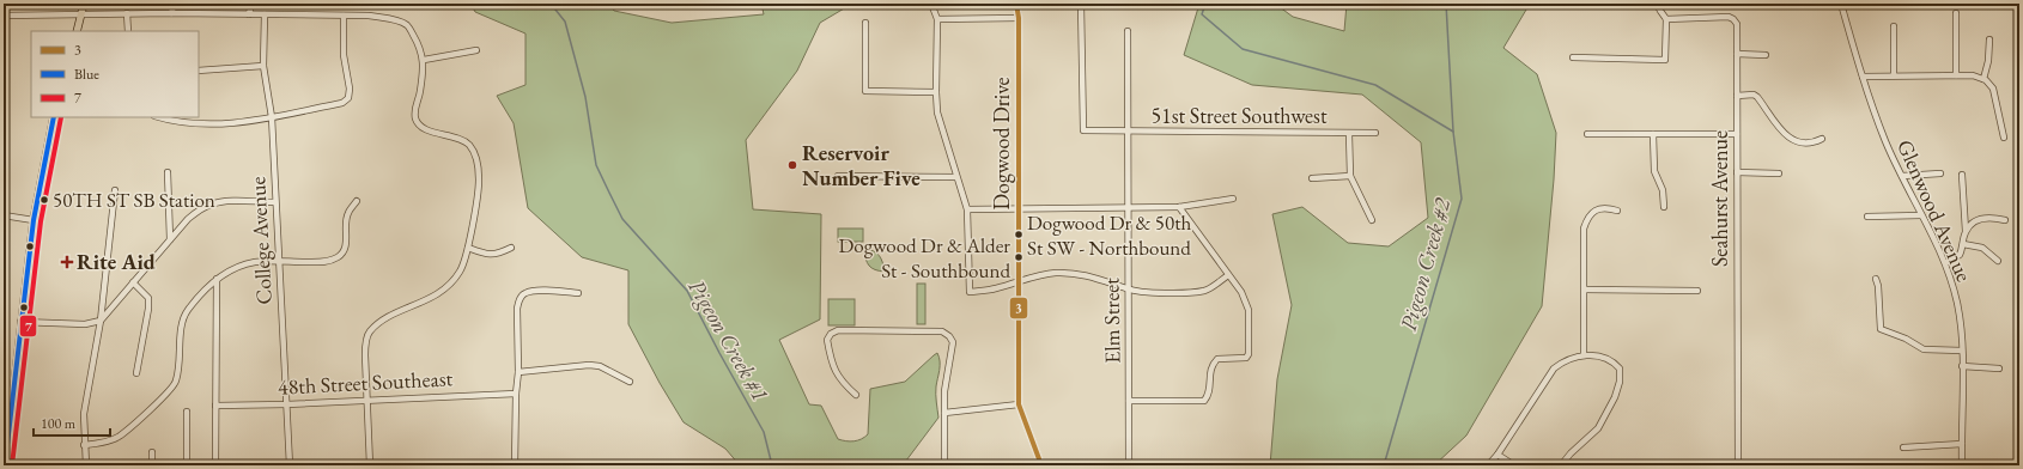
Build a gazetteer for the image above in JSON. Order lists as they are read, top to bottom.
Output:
{
  "streets": {
    "street": [
      "51st Street Southwest",
      "Dogwood Drive",
      "Seahurst Avenue",
      "Glenwood Avenue",
      "College Avenue",
      "Elm Street",
      "48th Street Southeast"
    ]
  },
  "crossings": [
    ["51st Street Southwest", "Elm Street"],
    ["College Avenue", "48th Street Southeast"]
  ],
  "water": ["Pigeon Creek #2", "Pigeon Creek #1"],
  "places": {
    "other": [
      "Reservoir Number Five",
      "50TH ST SB Station",
      "Dogwood Dr & 50th St SW - Northbound",
      "Dogwood Dr & Alder St - Southbound"
    ],
    "health": ["Rite Aid"]
  },
  "lines": ["transit line 3", "transit line Blue", "transit line 7"],
  "legend": ["3", "Blue", "7"],
  "scale_bar": "100 m"
}
